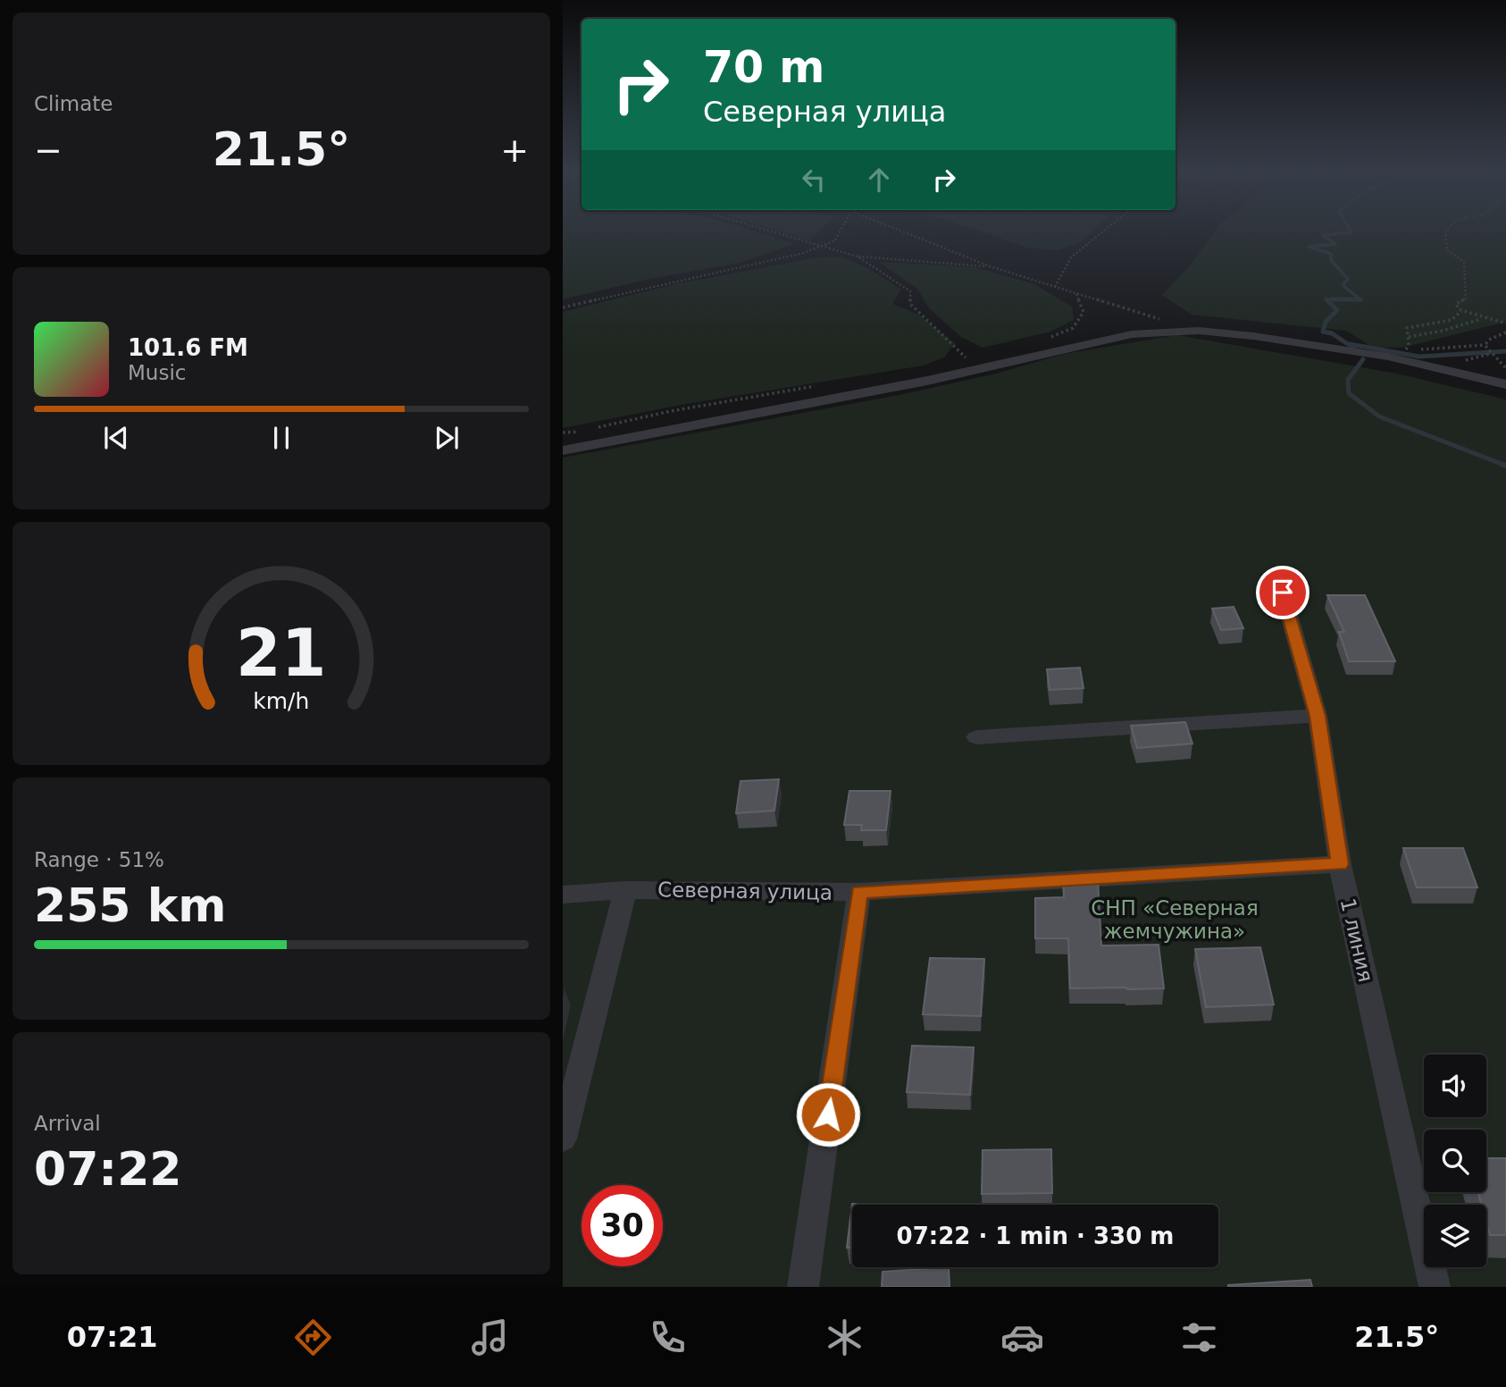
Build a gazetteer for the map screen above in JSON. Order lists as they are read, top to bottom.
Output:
{
  "streets": {
    "street": ["Северная улица", "1 линия"]
  },
  "crossings": [
    ["Северная улица", "1 линия"]
  ],
  "parks": ["СНП «Северная жемчужина»"],
  "page": {
    "tile": [
      "Climate",
      ["Range · 51%", "255 km"],
      ["Arrival", "07:22"]
    ],
    "turn": ["70 m", "Северная улица"],
    "heat": ["−", "21.5°", "+"],
    "song": ["101.6 FM", "Music"],
    "limit": "30",
    "trip": "07:22 · 1 min · 330 m",
    "tabs": ["07:21", "21.5°"],
    "gauge": ["21", "km/h"]
  }
}
